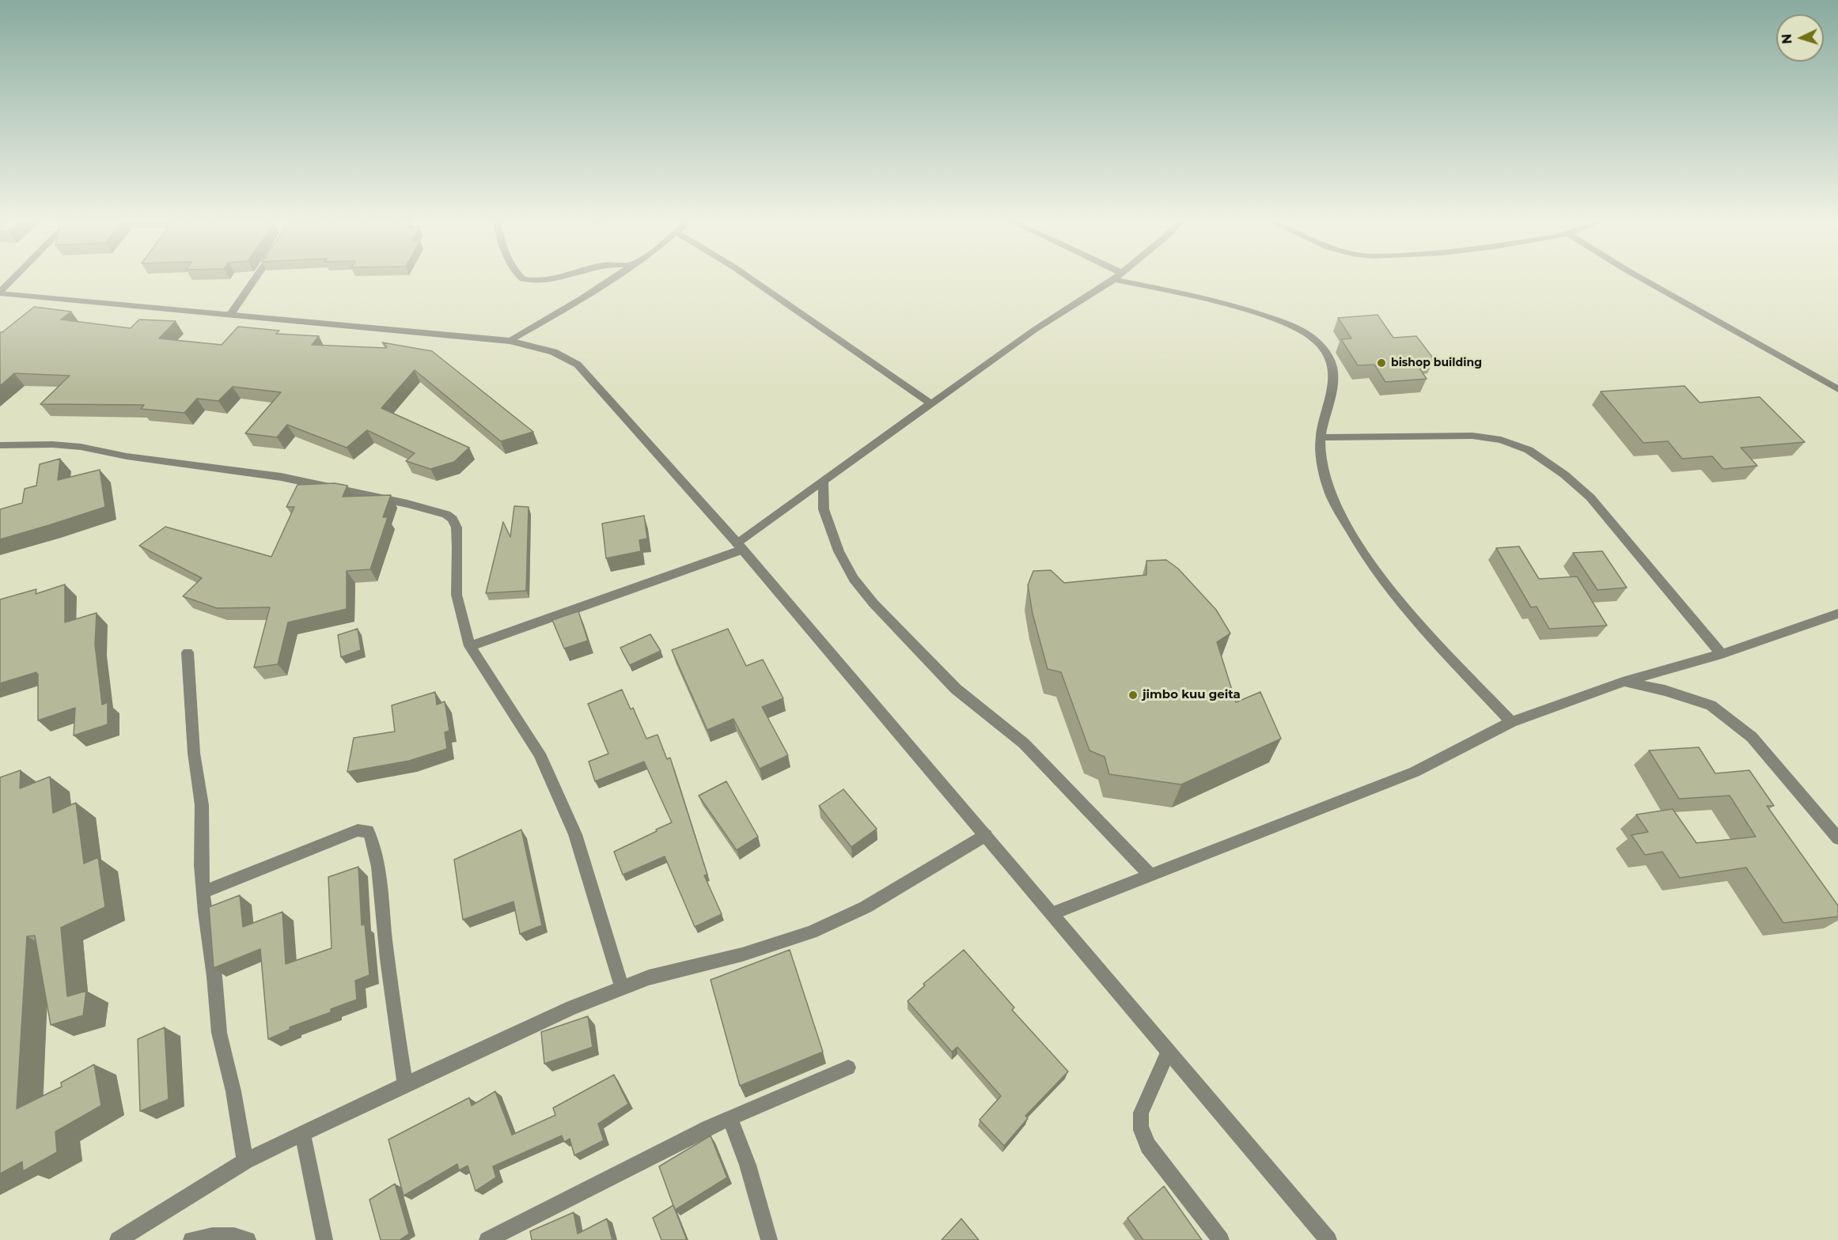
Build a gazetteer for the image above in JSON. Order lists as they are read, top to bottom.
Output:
{
  "places": ["bishop building", "jimbo kuu geita"],
  "north": "left"
}
